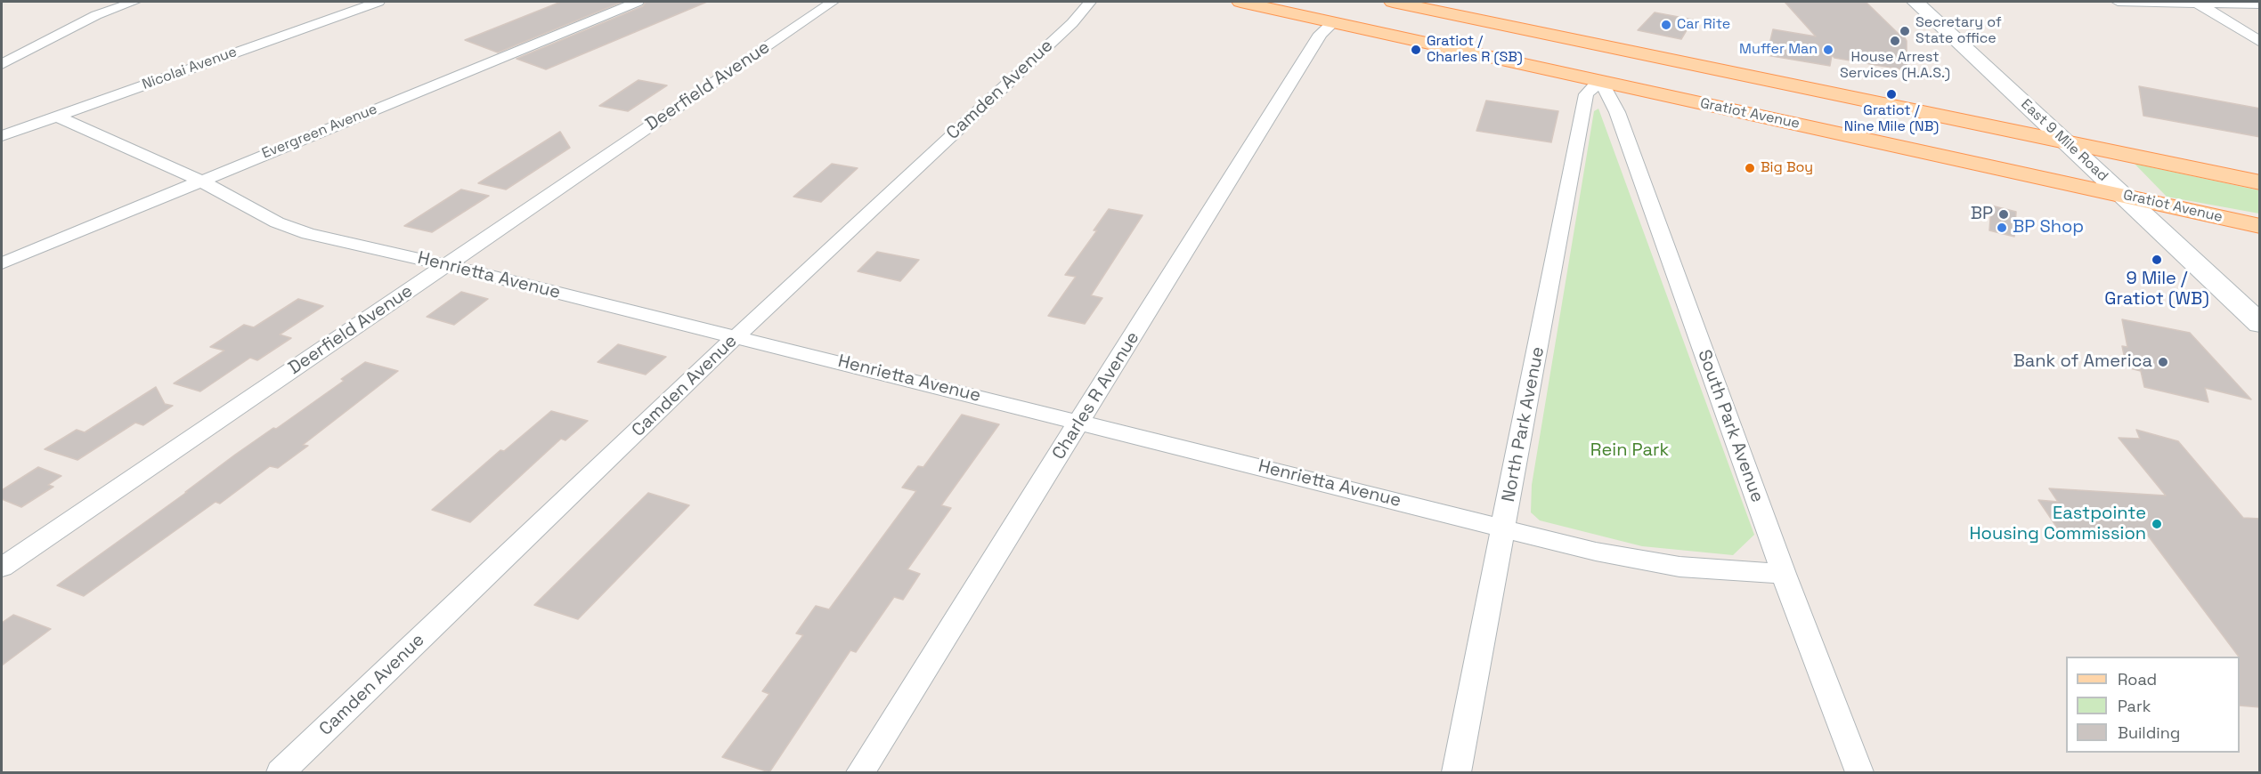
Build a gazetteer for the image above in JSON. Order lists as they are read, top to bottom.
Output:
{
  "streets": {
    "main road": ["Gratiot Avenue", "East 9 Mile Road"],
    "street": [
      "Nicolai Avenue",
      "Deerfield Avenue",
      "Camden Avenue",
      "Evergreen Avenue",
      "Henrietta Avenue",
      "Charles R Avenue",
      "North Park Avenue",
      "South Park Avenue"
    ]
  },
  "crossings": [
    ["Nicolai Avenue", "Henrietta Avenue"],
    ["Deerfield Avenue", "Henrietta Avenue"],
    ["Camden Avenue", "Henrietta Avenue"],
    ["Gratiot Avenue", "East 9 Mile Road"],
    ["Gratiot Avenue", "Charles R Avenue"],
    ["Gratiot Avenue", "North Park Avenue"],
    ["Gratiot Avenue", "South Park Avenue"],
    ["Evergreen Avenue", "Henrietta Avenue"],
    ["Henrietta Avenue", "Charles R Avenue"],
    ["Henrietta Avenue", "North Park Avenue"],
    ["Henrietta Avenue", "South Park Avenue"],
    ["North Park Avenue", "South Park Avenue"]
  ],
  "parks": ["Rein Park"],
  "places": [
    "Car Rite",
    "Secretary of State office",
    "House Arrest Services (H.A.S.)",
    "Gratiot / Charles R (SB)",
    "Muffer Man",
    "Gratiot / Nine Mile (NB)",
    "Big Boy",
    "BP",
    "BP Shop",
    "9 Mile / Gratiot (WB)",
    "Bank of America",
    "Eastpointe Housing Commission"
  ],
  "legend": ["Road", "Park", "Building"]
}
